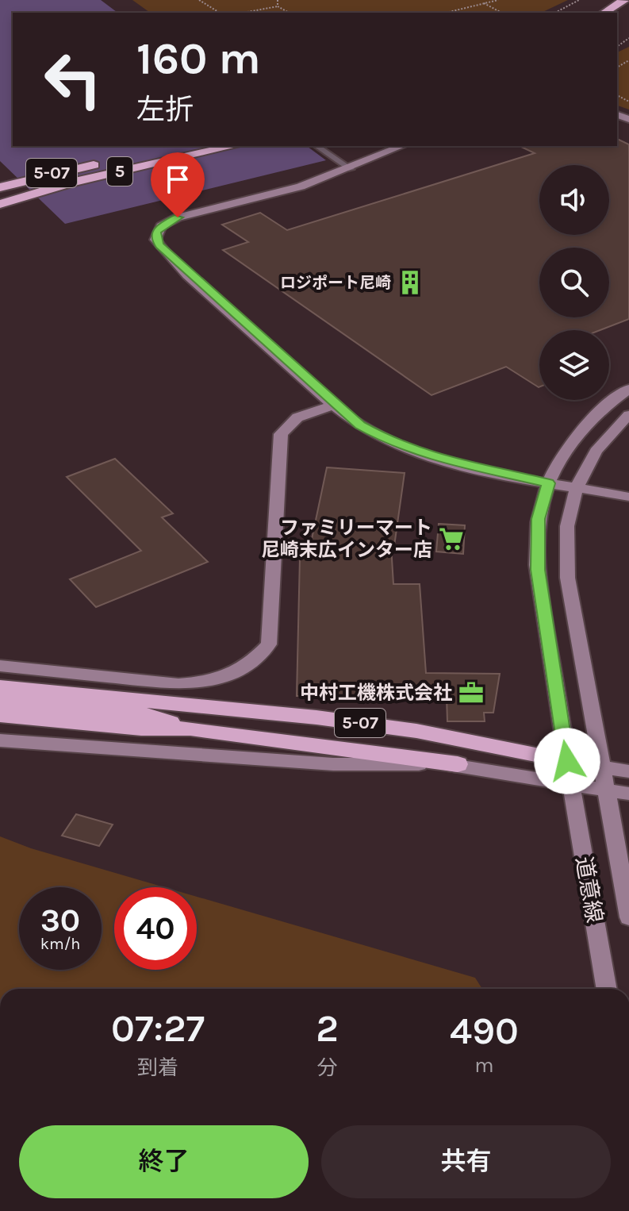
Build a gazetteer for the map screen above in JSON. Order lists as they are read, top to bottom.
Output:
{
  "streets": {
    "highway": ["5", "5-07"],
    "street": ["道意線"]
  },
  "crossings": [
    ["5", "5-07"],
    ["5-07", "道意線"]
  ],
  "places": {
    "building": ["ロジポート尼崎"],
    "supermarket": ["ファミリーマート 尼崎末広インター店"],
    "office": ["中村工機株式会社"]
  },
  "page": {
    "turn": ["160 m", "左折"],
    "speed": "30 km/h",
    "limit": "40",
    "eta": [
      "07:27",
      "到着",
      "2",
      "分",
      "490",
      "m"
    ],
    "buttons": ["終了", "共有"]
  }
}
